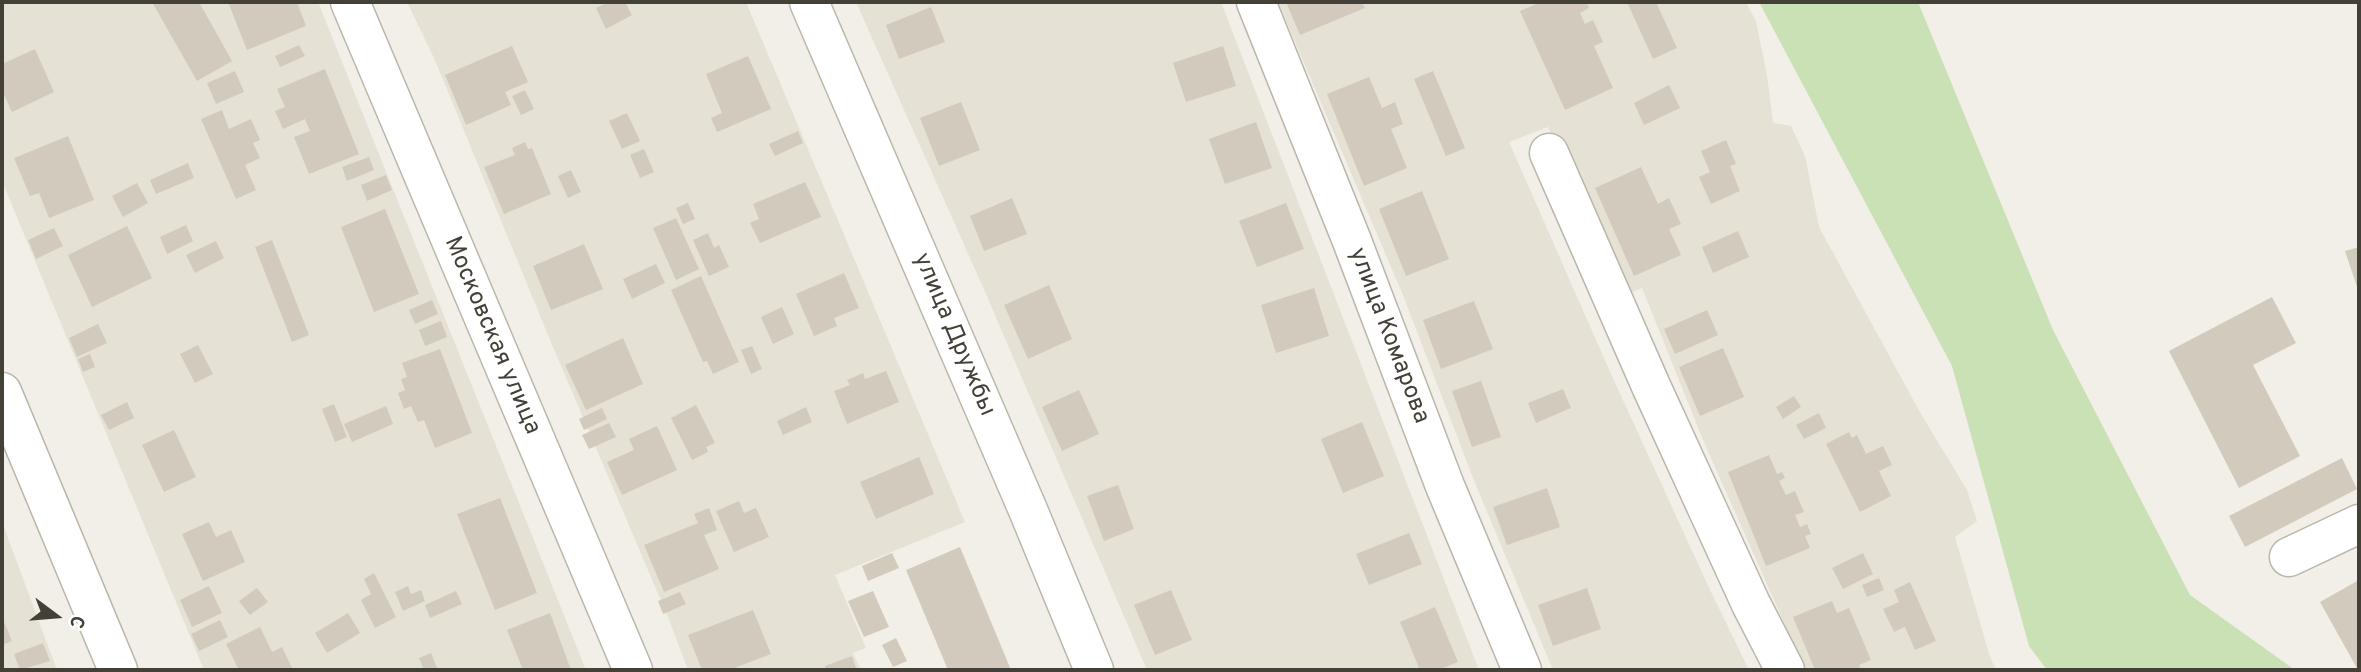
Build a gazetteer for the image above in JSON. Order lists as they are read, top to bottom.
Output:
{
  "streets": {
    "street": ["улица Дружбы", "Московская улица", "улица Комарова"]
  },
  "north": "right"
}
